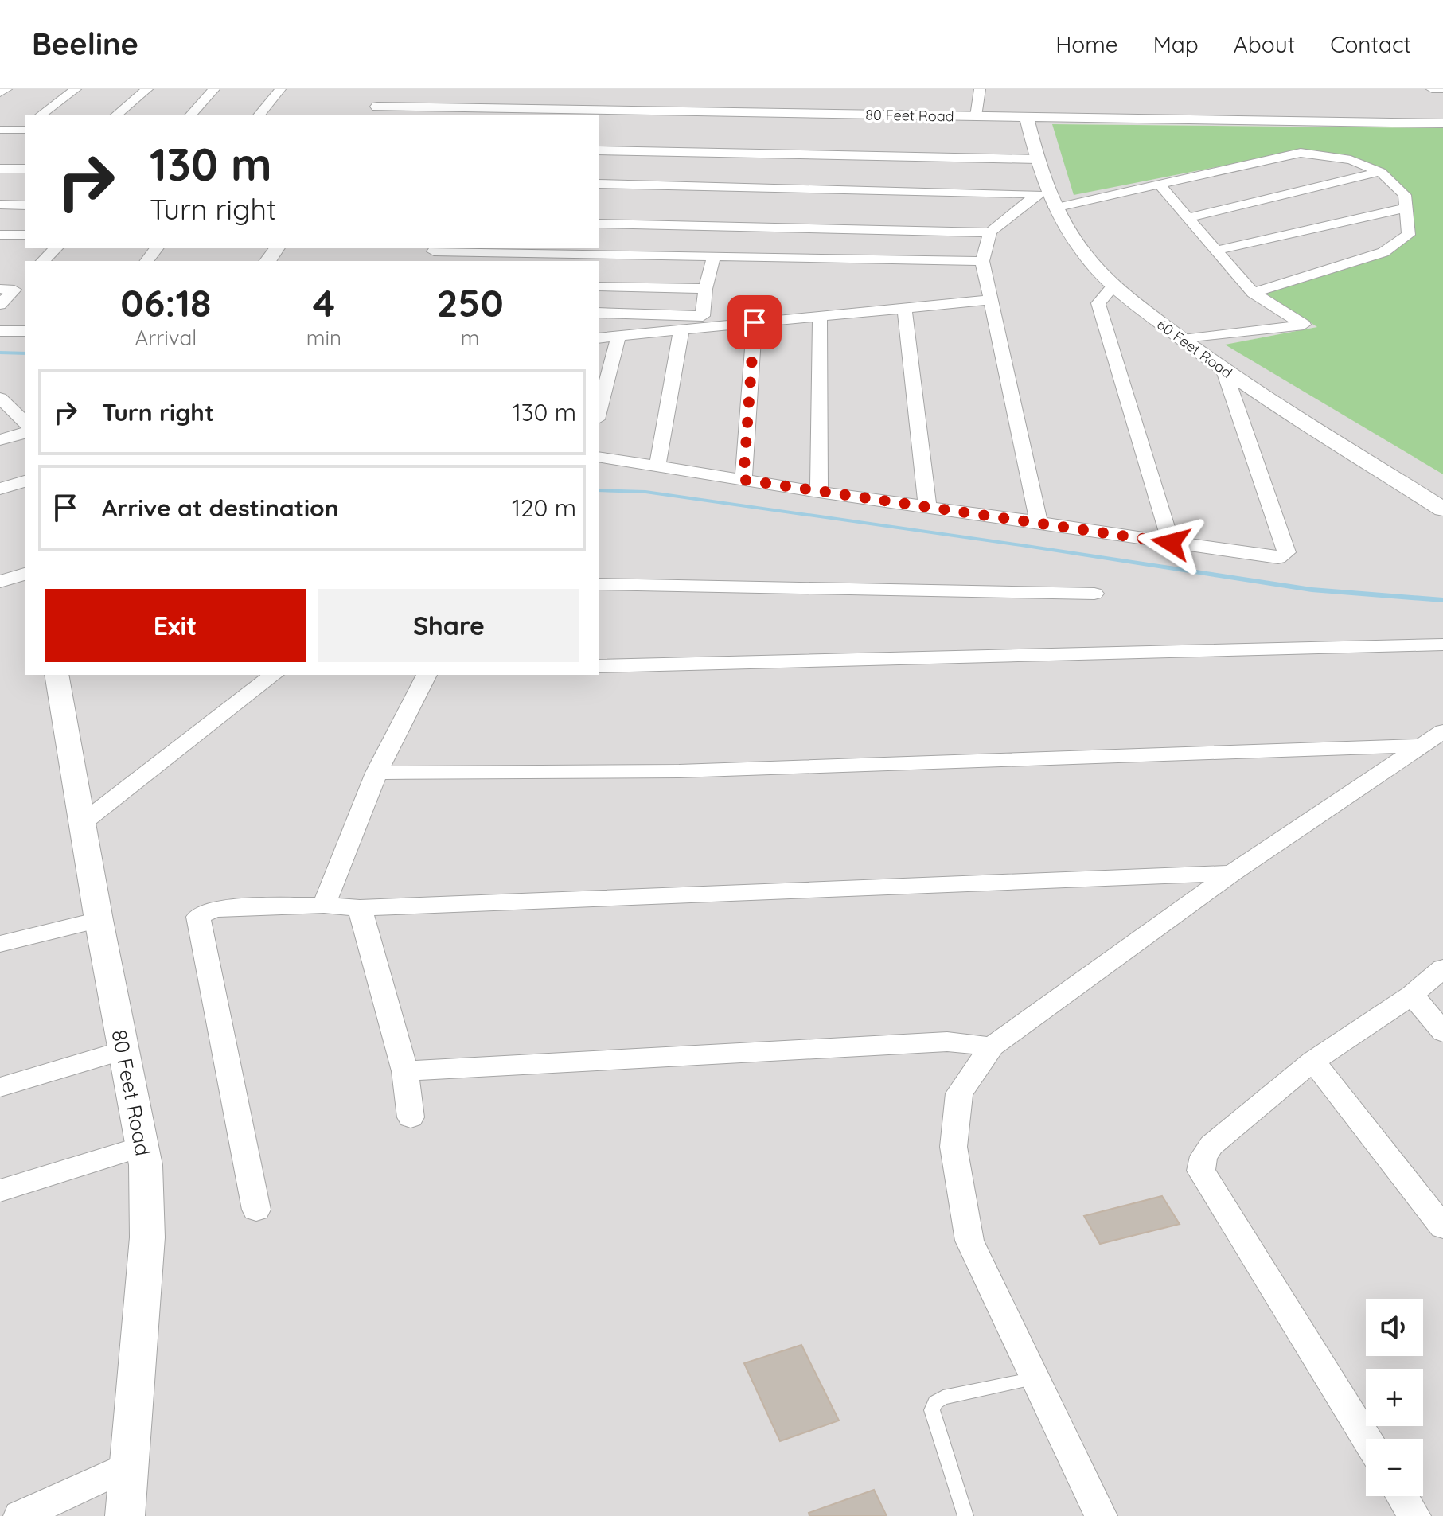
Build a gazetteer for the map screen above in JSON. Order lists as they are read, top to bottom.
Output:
{
  "streets": {
    "street": ["80 Feet Road", "60 Feet Road"]
  },
  "crossings": [
    ["80 Feet Road", "60 Feet Road"]
  ],
  "page": {
    "header": "Beeline",
    "nav": [
      "Home",
      "Map",
      "About",
      "Contact"
    ],
    "turn": ["130 m", "Turn right"],
    "eta": [
      "06:18",
      "Arrival",
      "4",
      "min",
      "250",
      "m"
    ],
    "list": [
      {
        "name": "Turn right",
        "value": "130 m"
      },
      {
        "name": "Arrive at destination",
        "value": "120 m"
      }
    ],
    "buttons": ["Exit", "Share"],
    "map_buttons": ["+", "−"]
  }
}
